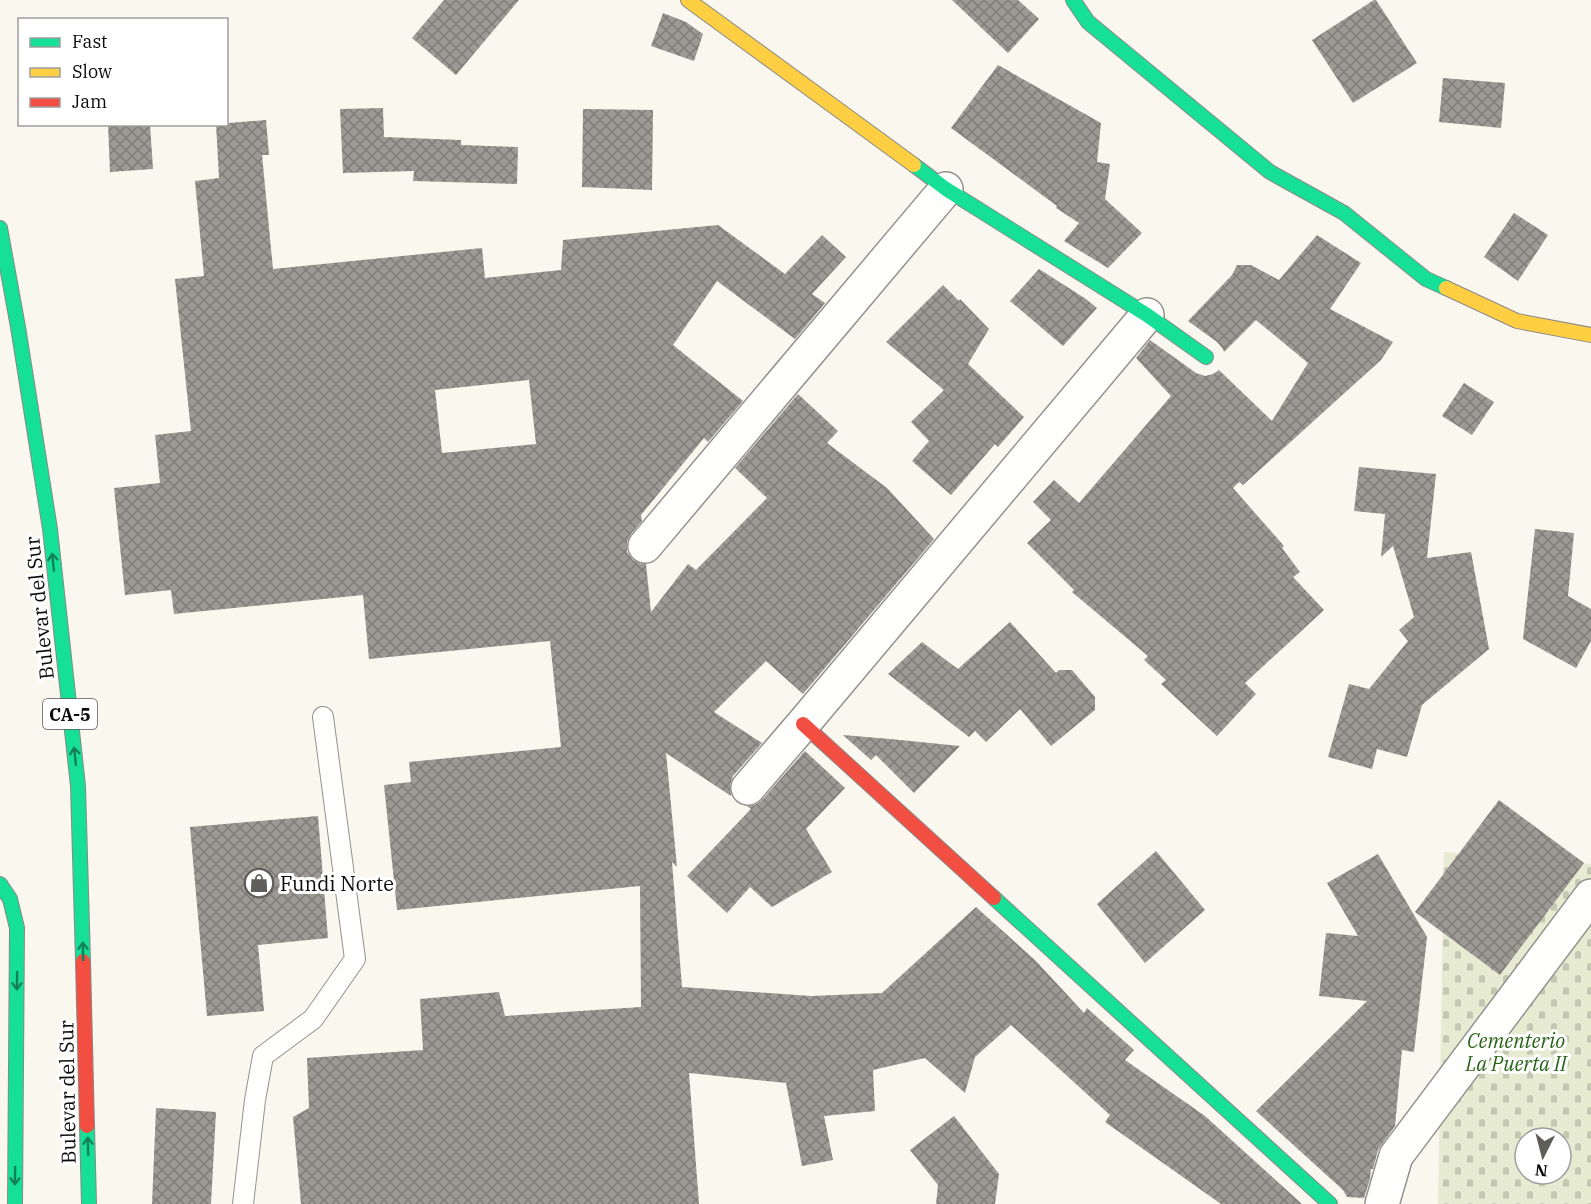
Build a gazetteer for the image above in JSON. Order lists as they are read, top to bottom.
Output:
{
  "streets": {
    "main road": ["Bulevar del Sur", "CA-5"]
  },
  "parks": ["Cementerio La Puerta II"],
  "places": {
    "shop": ["Fundi Norte"]
  },
  "legend": ["Fast", "Slow", "Jam"],
  "north": "bottom"
}
